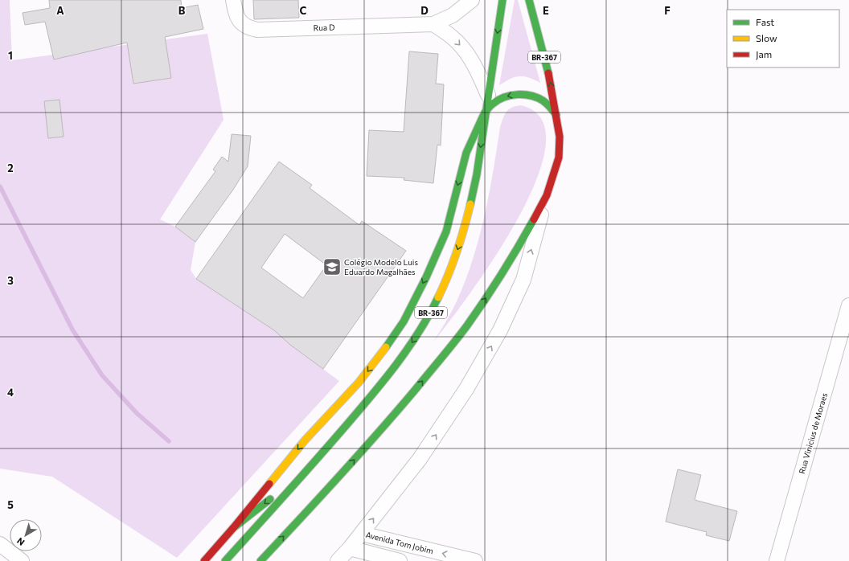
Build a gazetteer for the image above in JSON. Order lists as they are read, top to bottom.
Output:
{
  "streets": {
    "main road": ["BR-367"],
    "street": ["Rua D", "Rua Vinicius de Moraes", "Avenida Tom Jobim"]
  },
  "places": {
    "school or university": ["Colégio Modelo Luis Eduardo Magalhães"]
  },
  "legend": ["Fast", "Slow", "Jam"],
  "north": "bottom left",
  "grid": {
    "columns": [
      "A",
      "B",
      "C",
      "D",
      "E",
      "F"
    ],
    "rows": [
      "1",
      "2",
      "3",
      "4",
      "5"
    ]
  }
}
